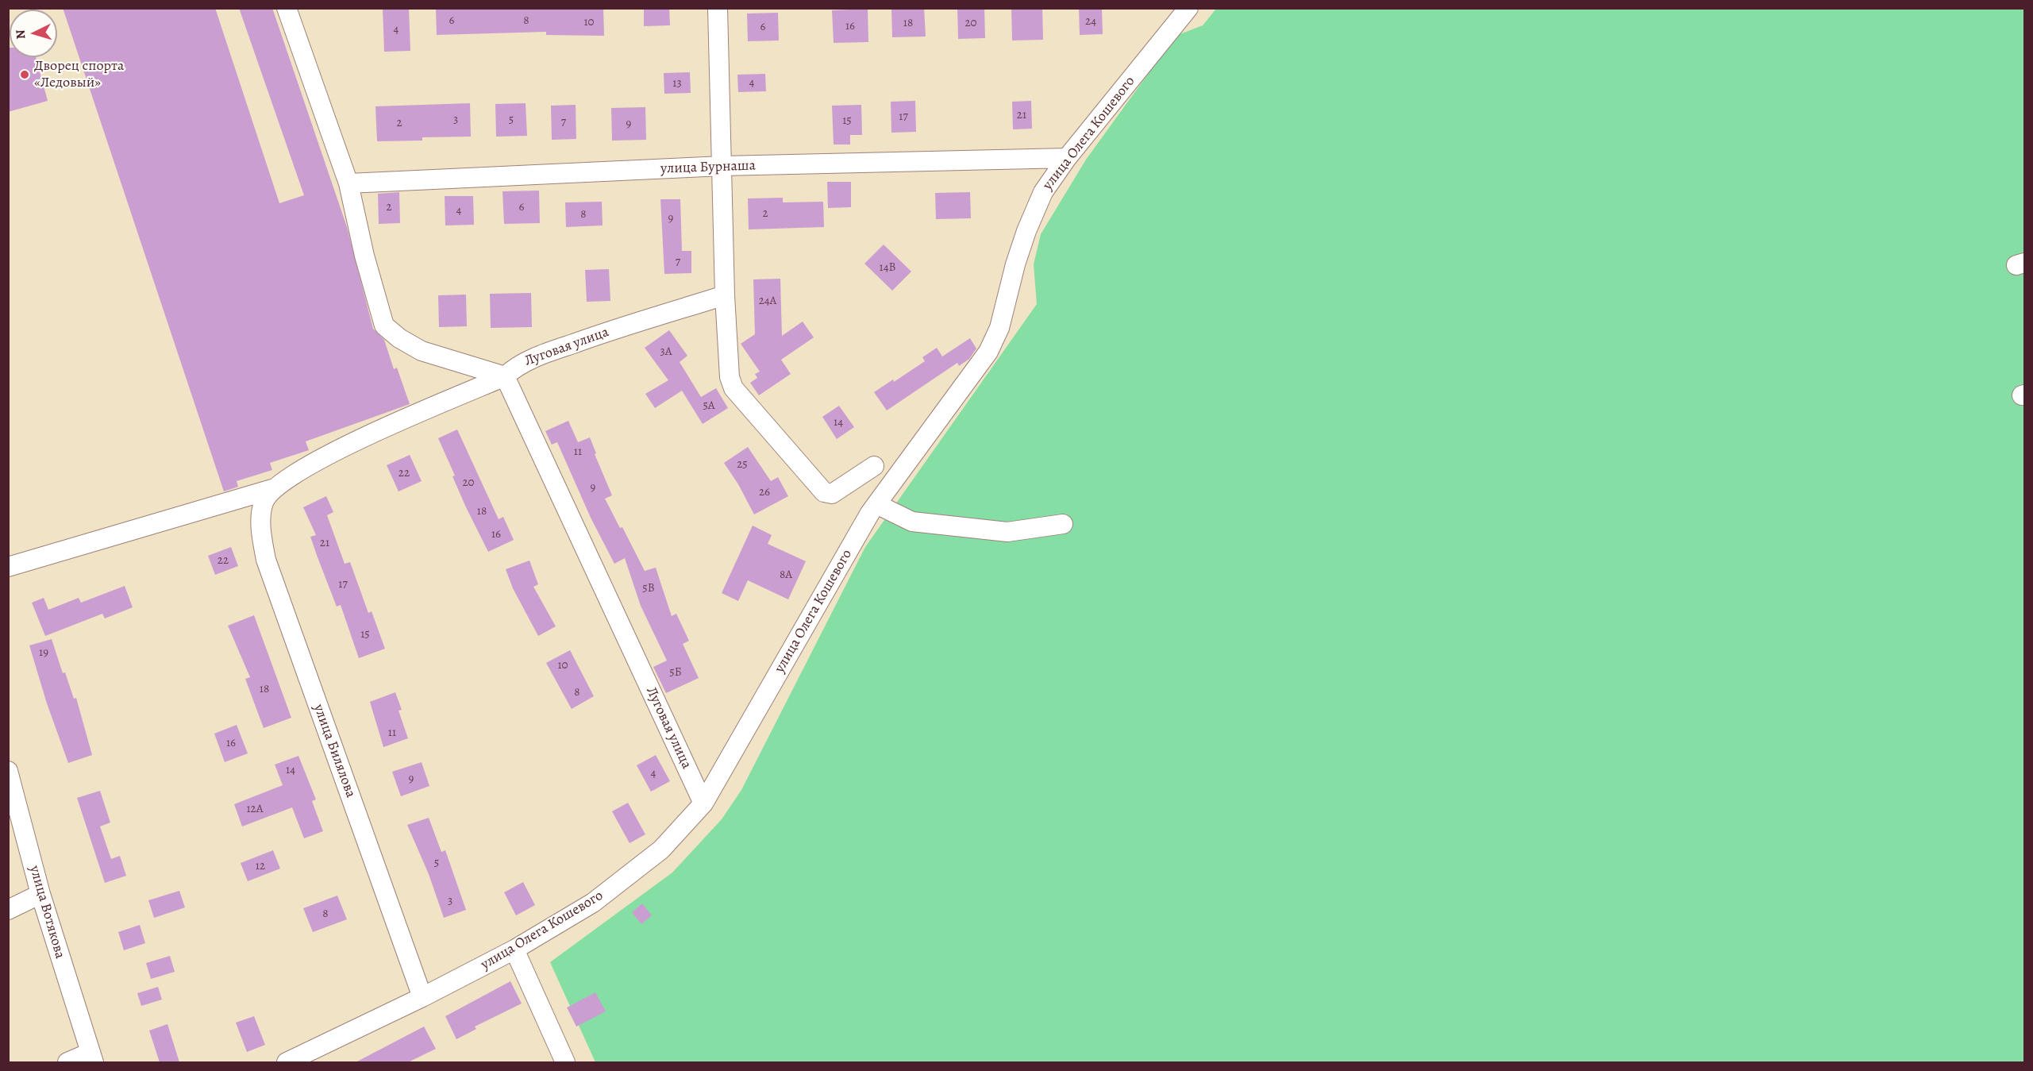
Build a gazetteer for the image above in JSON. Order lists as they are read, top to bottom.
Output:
{
  "streets": {
    "street": [
      "улица Олега Кошевого",
      "улица Бурнаша",
      "Луговая улица",
      "улица Билялова",
      "улица Вотякова"
    ]
  },
  "crossings": [
    ["улица Олега Кошевого", "улица Бурнаша"],
    ["улица Олега Кошевого", "Луговая улица"],
    ["улица Олега Кошевого", "улица Билялова"]
  ],
  "places": ["Дворец спорта «Ледовый»"],
  "house_numbers": [
    "6",
    "8",
    "24",
    "10",
    "18",
    "20",
    "16",
    "6",
    "4",
    "4",
    "13",
    "21",
    "17",
    "3",
    "5",
    "15",
    "7",
    "2",
    "9",
    "2",
    "6",
    "4",
    "2",
    "8",
    "9",
    "7",
    "14В",
    "24А",
    "3А",
    "5А",
    "14",
    "11",
    "25",
    "22",
    "20",
    "9",
    "26",
    "18",
    "16",
    "21",
    "22",
    "8А",
    "17",
    "5В",
    "15",
    "19",
    "10",
    "5Б",
    "18",
    "8",
    "11",
    "16",
    "14",
    "4",
    "9",
    "12А",
    "5",
    "12",
    "3",
    "8"
  ],
  "north": "left"
}
